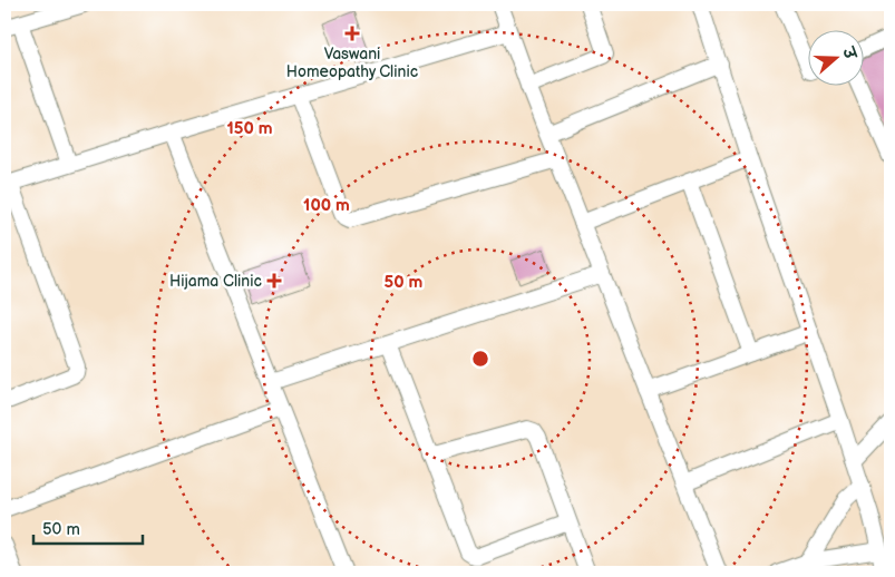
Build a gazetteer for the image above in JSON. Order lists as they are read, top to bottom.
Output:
{
  "places": {
    "health": ["Vaswani Homeopathy Clinic", "Hijama Clinic"]
  },
  "scale_bar": "50 m",
  "north": "right",
  "rings": ["150 m", "100 m", "50 m"]
}
